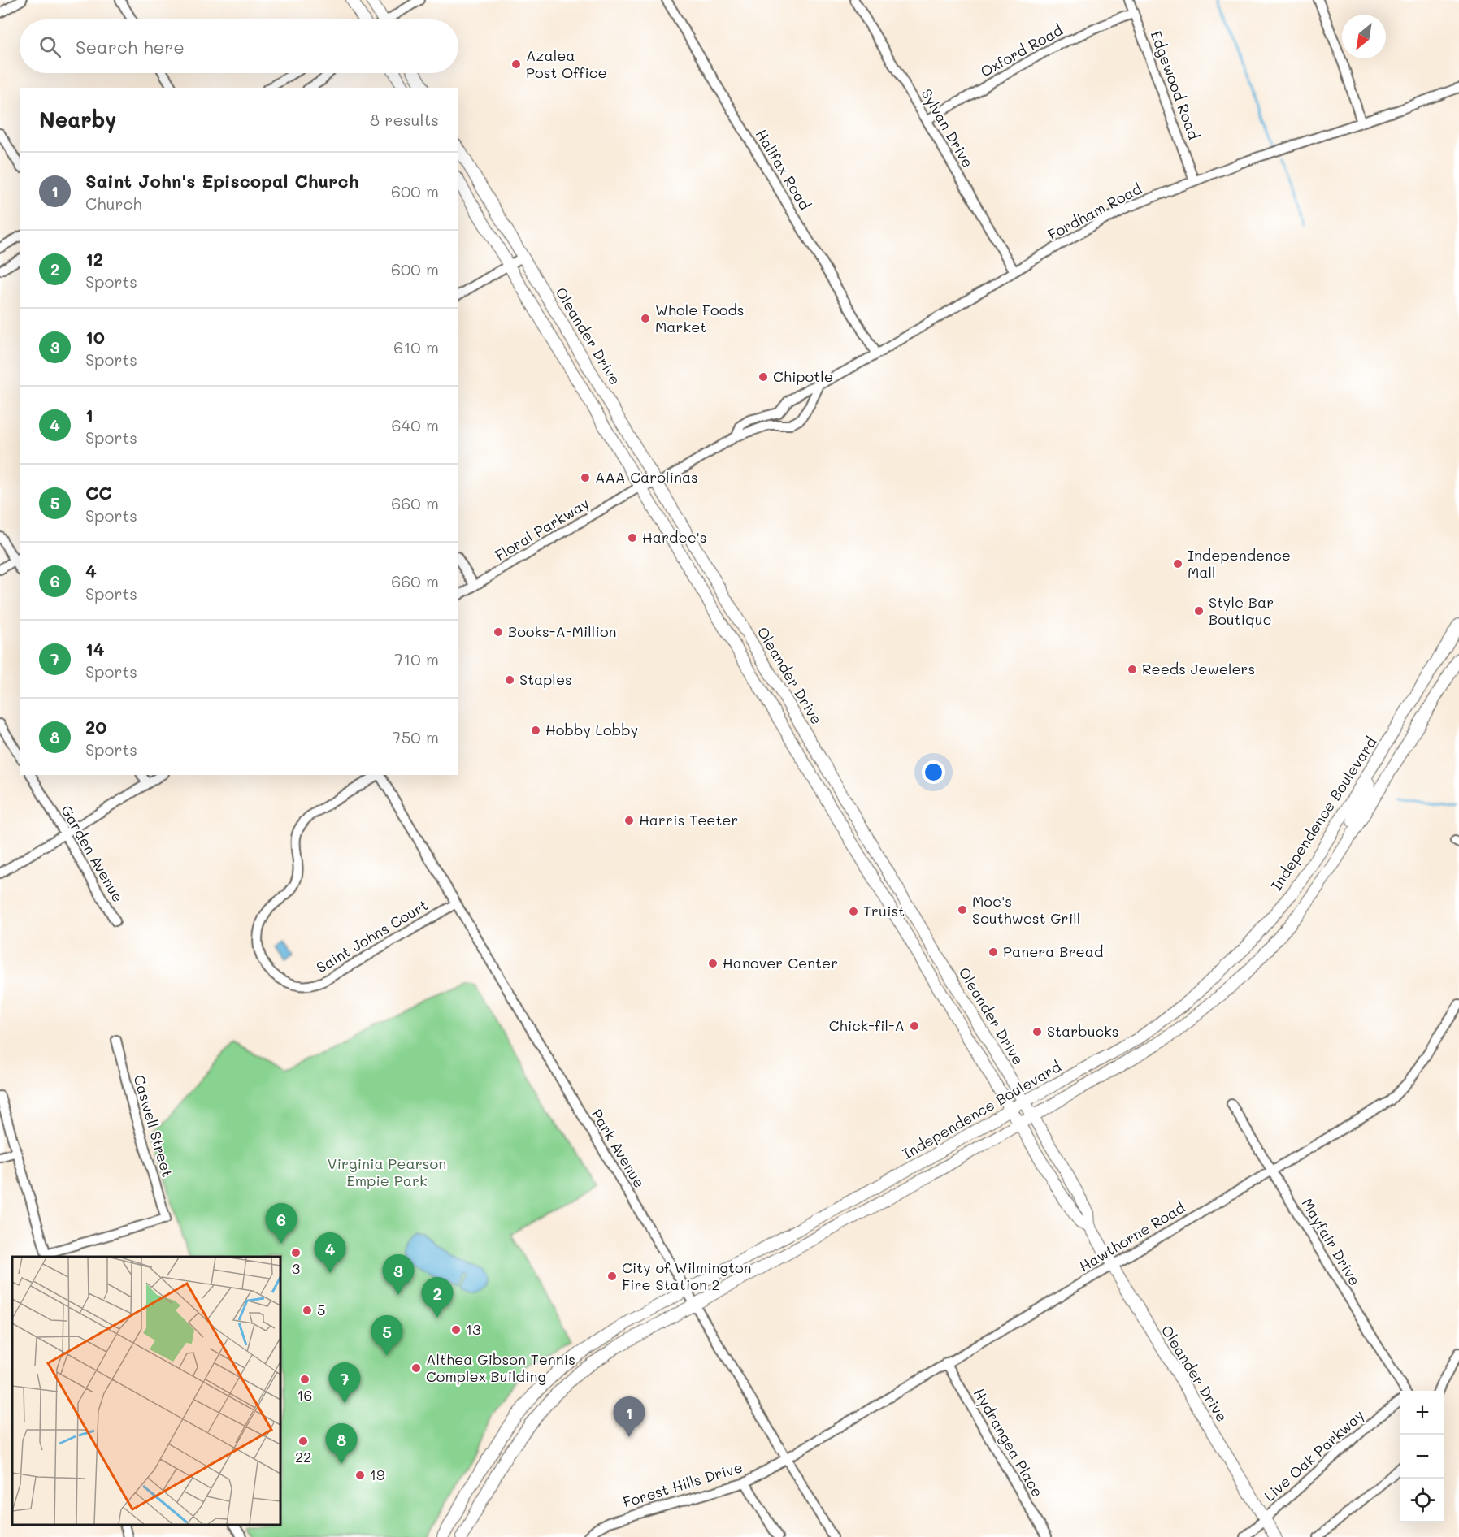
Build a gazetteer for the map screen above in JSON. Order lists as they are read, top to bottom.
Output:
{
  "streets": {
    "main road": ["Oleander Drive", "Independence Boulevard"],
    "street": [
      "Oxford Road",
      "Edgewood Road",
      "Sylvan Drive",
      "Halifax Road",
      "Fordham Road",
      "Floral Parkway",
      "Garden Avenue",
      "Saint Johns Court",
      "Caswell Street",
      "Park Avenue",
      "Hawthorne Road",
      "Mayfair Drive",
      "Hydrangea Place",
      "Live Oak Parkway",
      "Forest Hills Drive"
    ]
  },
  "crossings": [
    ["Oxford Road", "Edgewood Road"],
    ["Oxford Road", "Sylvan Drive"],
    ["Edgewood Road", "Fordham Road"],
    ["Sylvan Drive", "Fordham Road"],
    ["Halifax Road", "Fordham Road"],
    ["Fordham Road", "Oleander Drive"],
    ["Fordham Road", "Floral Parkway"],
    ["Oleander Drive", "Floral Parkway"],
    ["Oleander Drive", "Independence Boulevard"],
    ["Oleander Drive", "Hawthorne Road"],
    ["Oleander Drive", "Live Oak Parkway"],
    ["Independence Boulevard", "Park Avenue"],
    ["Saint Johns Court", "Park Avenue"],
    ["Park Avenue", "Hawthorne Road"],
    ["Park Avenue", "Forest Hills Drive"],
    ["Hawthorne Road", "Mayfair Drive"],
    ["Hawthorne Road", "Hydrangea Place"],
    ["Hawthorne Road", "Forest Hills Drive"]
  ],
  "parks": ["Virginia Pearson Empie Park"],
  "places": [
    "Azalea Post Office",
    "Whole Foods Market",
    "Chipotle",
    "AAA Carolinas",
    "Hardee's",
    "Independence Mall",
    "Style Bar Boutique",
    "Books-A-Million",
    "Reeds Jewelers",
    "Staples",
    "Hobby Lobby",
    "Harris Teeter",
    "Moe's Southwest Grill",
    "Truist",
    "Panera Bread",
    "Hanover Center",
    "Chick-fil-A",
    "Starbucks",
    "3",
    "City of Wilmington Fire Station 2",
    "5",
    "13",
    "Althea Gibson Tennis Complex Building",
    "16",
    "22",
    "19"
  ],
  "north": "bottom left",
  "page": {
    "search": "Search here",
    "heading": ["Nearby", "8 results"],
    "list": [
      {
        "mark": "1",
        "name": "Saint John's Episcopal Church",
        "note": "Church",
        "value": "600 m"
      },
      {
        "mark": "2",
        "name": "12",
        "note": "Sports",
        "value": "600 m"
      },
      {
        "mark": "3",
        "name": "10",
        "note": "Sports",
        "value": "610 m"
      },
      {
        "mark": "4",
        "name": "1",
        "note": "Sports",
        "value": "640 m"
      },
      {
        "mark": "5",
        "name": "CC",
        "note": "Sports",
        "value": "660 m"
      },
      {
        "mark": "6",
        "name": "4",
        "note": "Sports",
        "value": "660 m"
      },
      {
        "mark": "7",
        "name": "14",
        "note": "Sports",
        "value": "710 m"
      },
      {
        "mark": "8",
        "name": "20",
        "note": "Sports",
        "value": "750 m"
      }
    ],
    "pins": [
      "6",
      "4",
      "3",
      "2",
      "5",
      "7",
      "1",
      "8"
    ],
    "map_buttons": ["+", "−"]
  }
}
